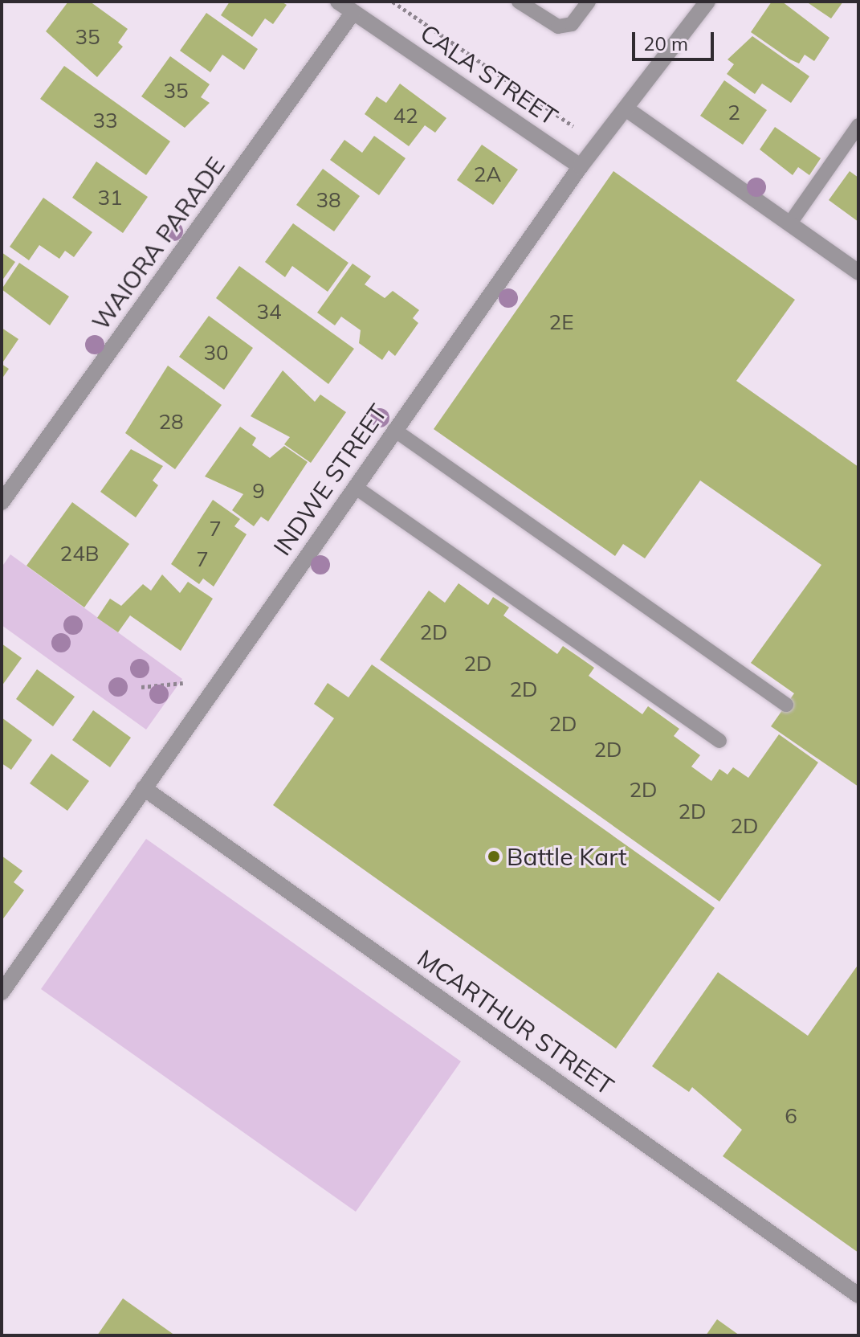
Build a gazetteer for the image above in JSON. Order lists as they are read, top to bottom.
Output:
{
  "streets": {
    "street": [
      "CALA STREET",
      "WAIORA PARADE",
      "INDWE STREET",
      "MCARTHUR STREET"
    ]
  },
  "crossings": [
    ["CALA STREET", "WAIORA PARADE"],
    ["CALA STREET", "INDWE STREET"],
    ["INDWE STREET", "MCARTHUR STREET"]
  ],
  "places": ["Battle Kart"],
  "house_numbers": [
    "35",
    "35",
    "2",
    "42",
    "33",
    "2A",
    "31",
    "38",
    "34",
    "2E",
    "30",
    "28",
    "9",
    "7",
    "24B",
    "7",
    "2D",
    "2D",
    "2D",
    "2D",
    "2D",
    "2D",
    "2D",
    "2D",
    "6"
  ],
  "scale_bar": "20 m"
}
